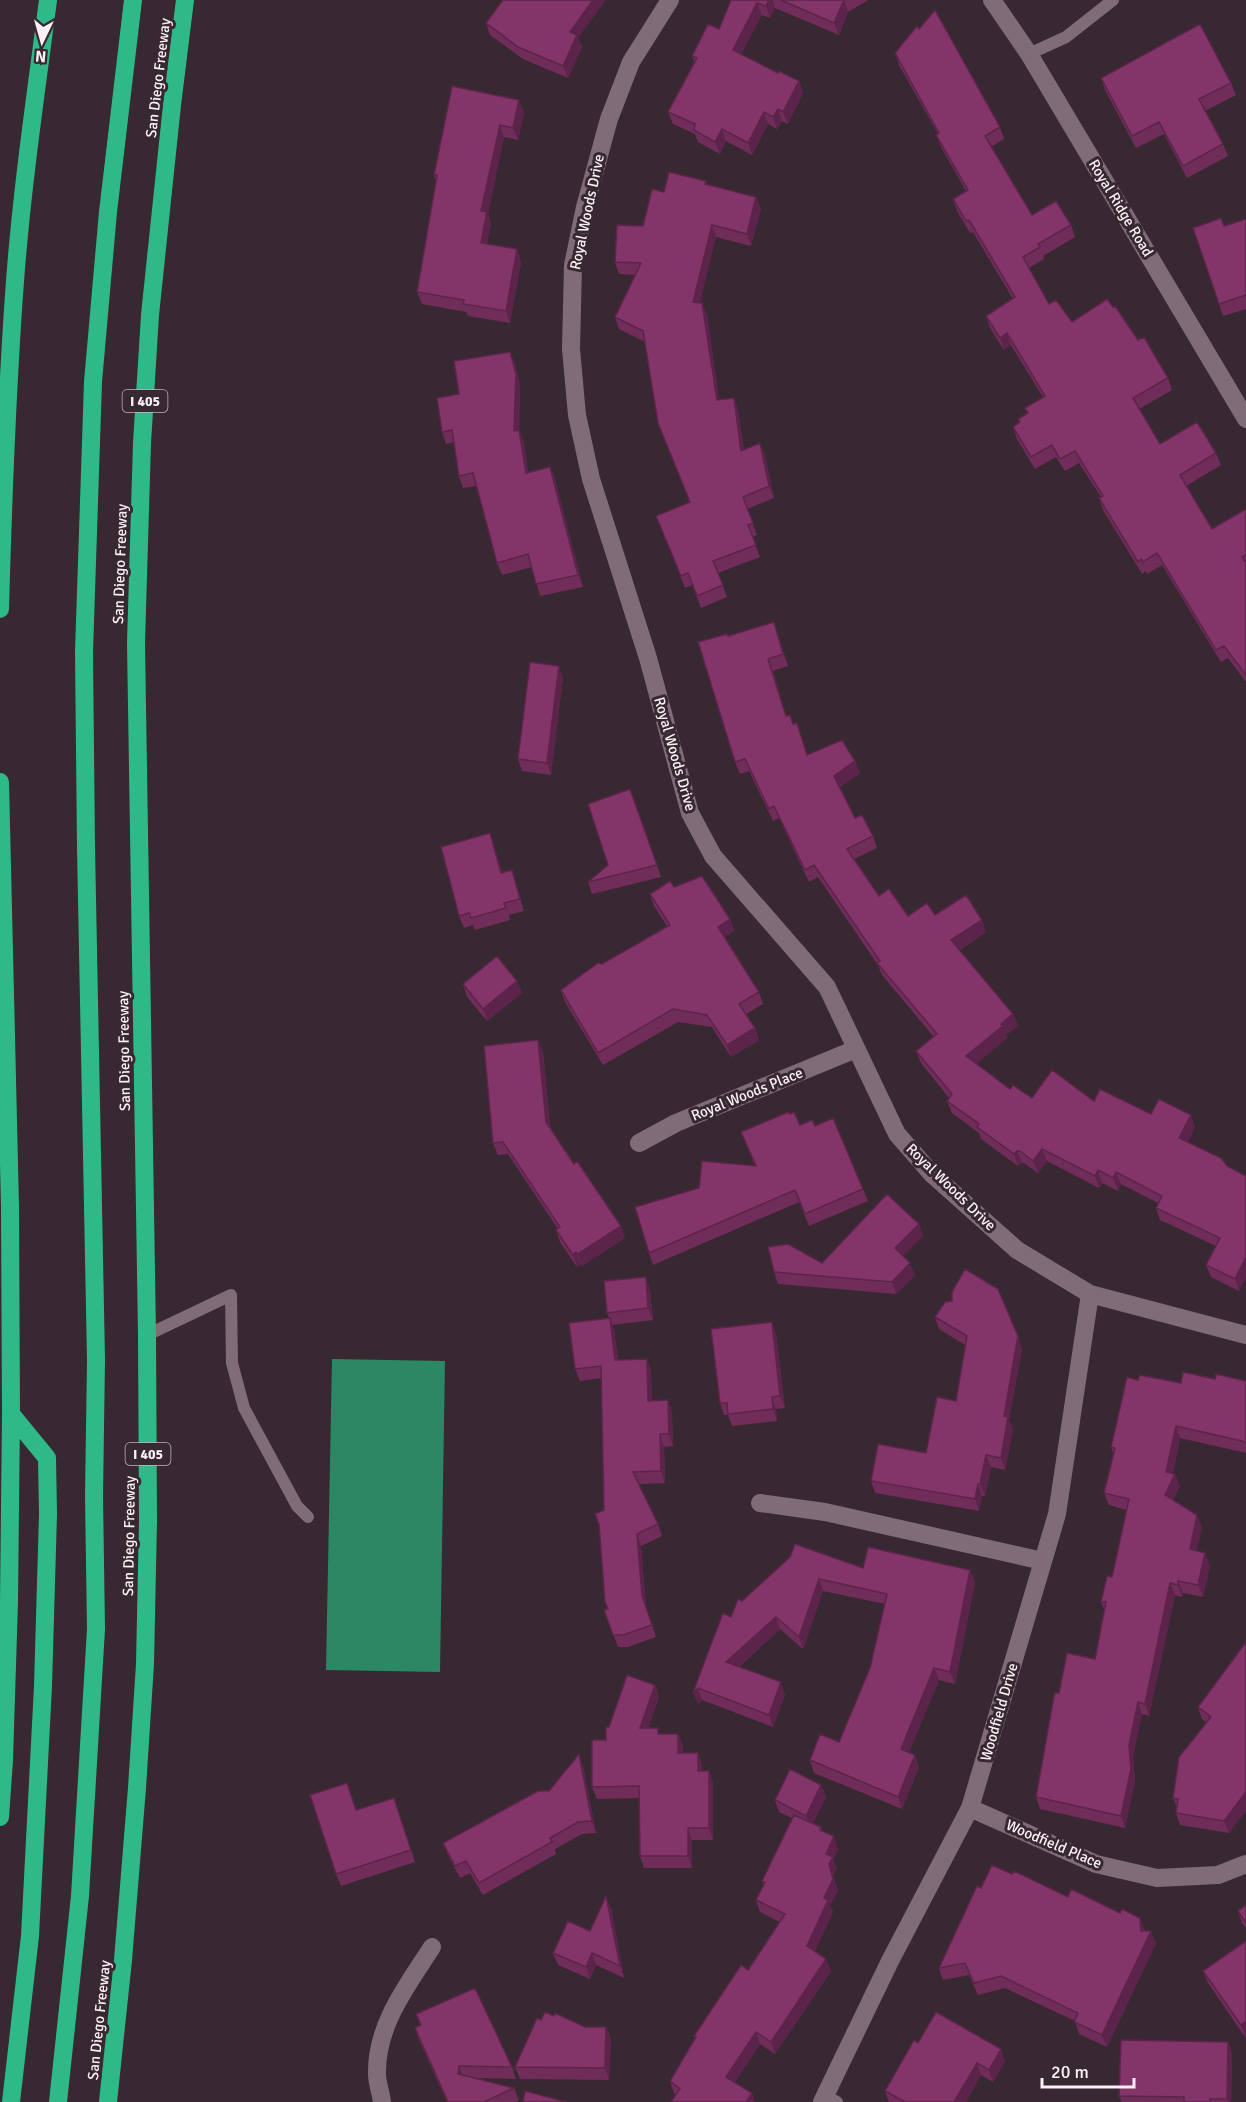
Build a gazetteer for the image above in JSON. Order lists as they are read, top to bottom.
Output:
{
  "streets": {
    "highway": ["San Diego Freeway", "I 405"],
    "street": [
      "Royal Ridge Road",
      "Royal Woods Drive",
      "Royal Woods Place",
      "Woodfield Drive",
      "Woodfield Place"
    ]
  },
  "crossings": [
    ["Royal Woods Drive", "Royal Woods Place"],
    ["Royal Woods Drive", "Woodfield Drive"],
    ["Woodfield Drive", "Woodfield Place"]
  ],
  "scale_bar": "20 m",
  "north": "bottom"
}
